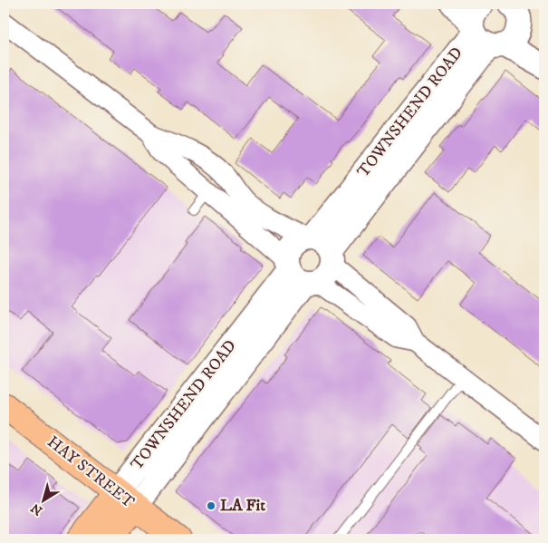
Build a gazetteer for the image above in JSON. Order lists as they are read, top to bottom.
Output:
{
  "streets": {
    "main road": ["TOWNSHEND ROAD", "HAY STREET"]
  },
  "crossings": [
    ["TOWNSHEND ROAD", "HAY STREET"]
  ],
  "places": ["LA Fit"],
  "north": "bottom left"
}
